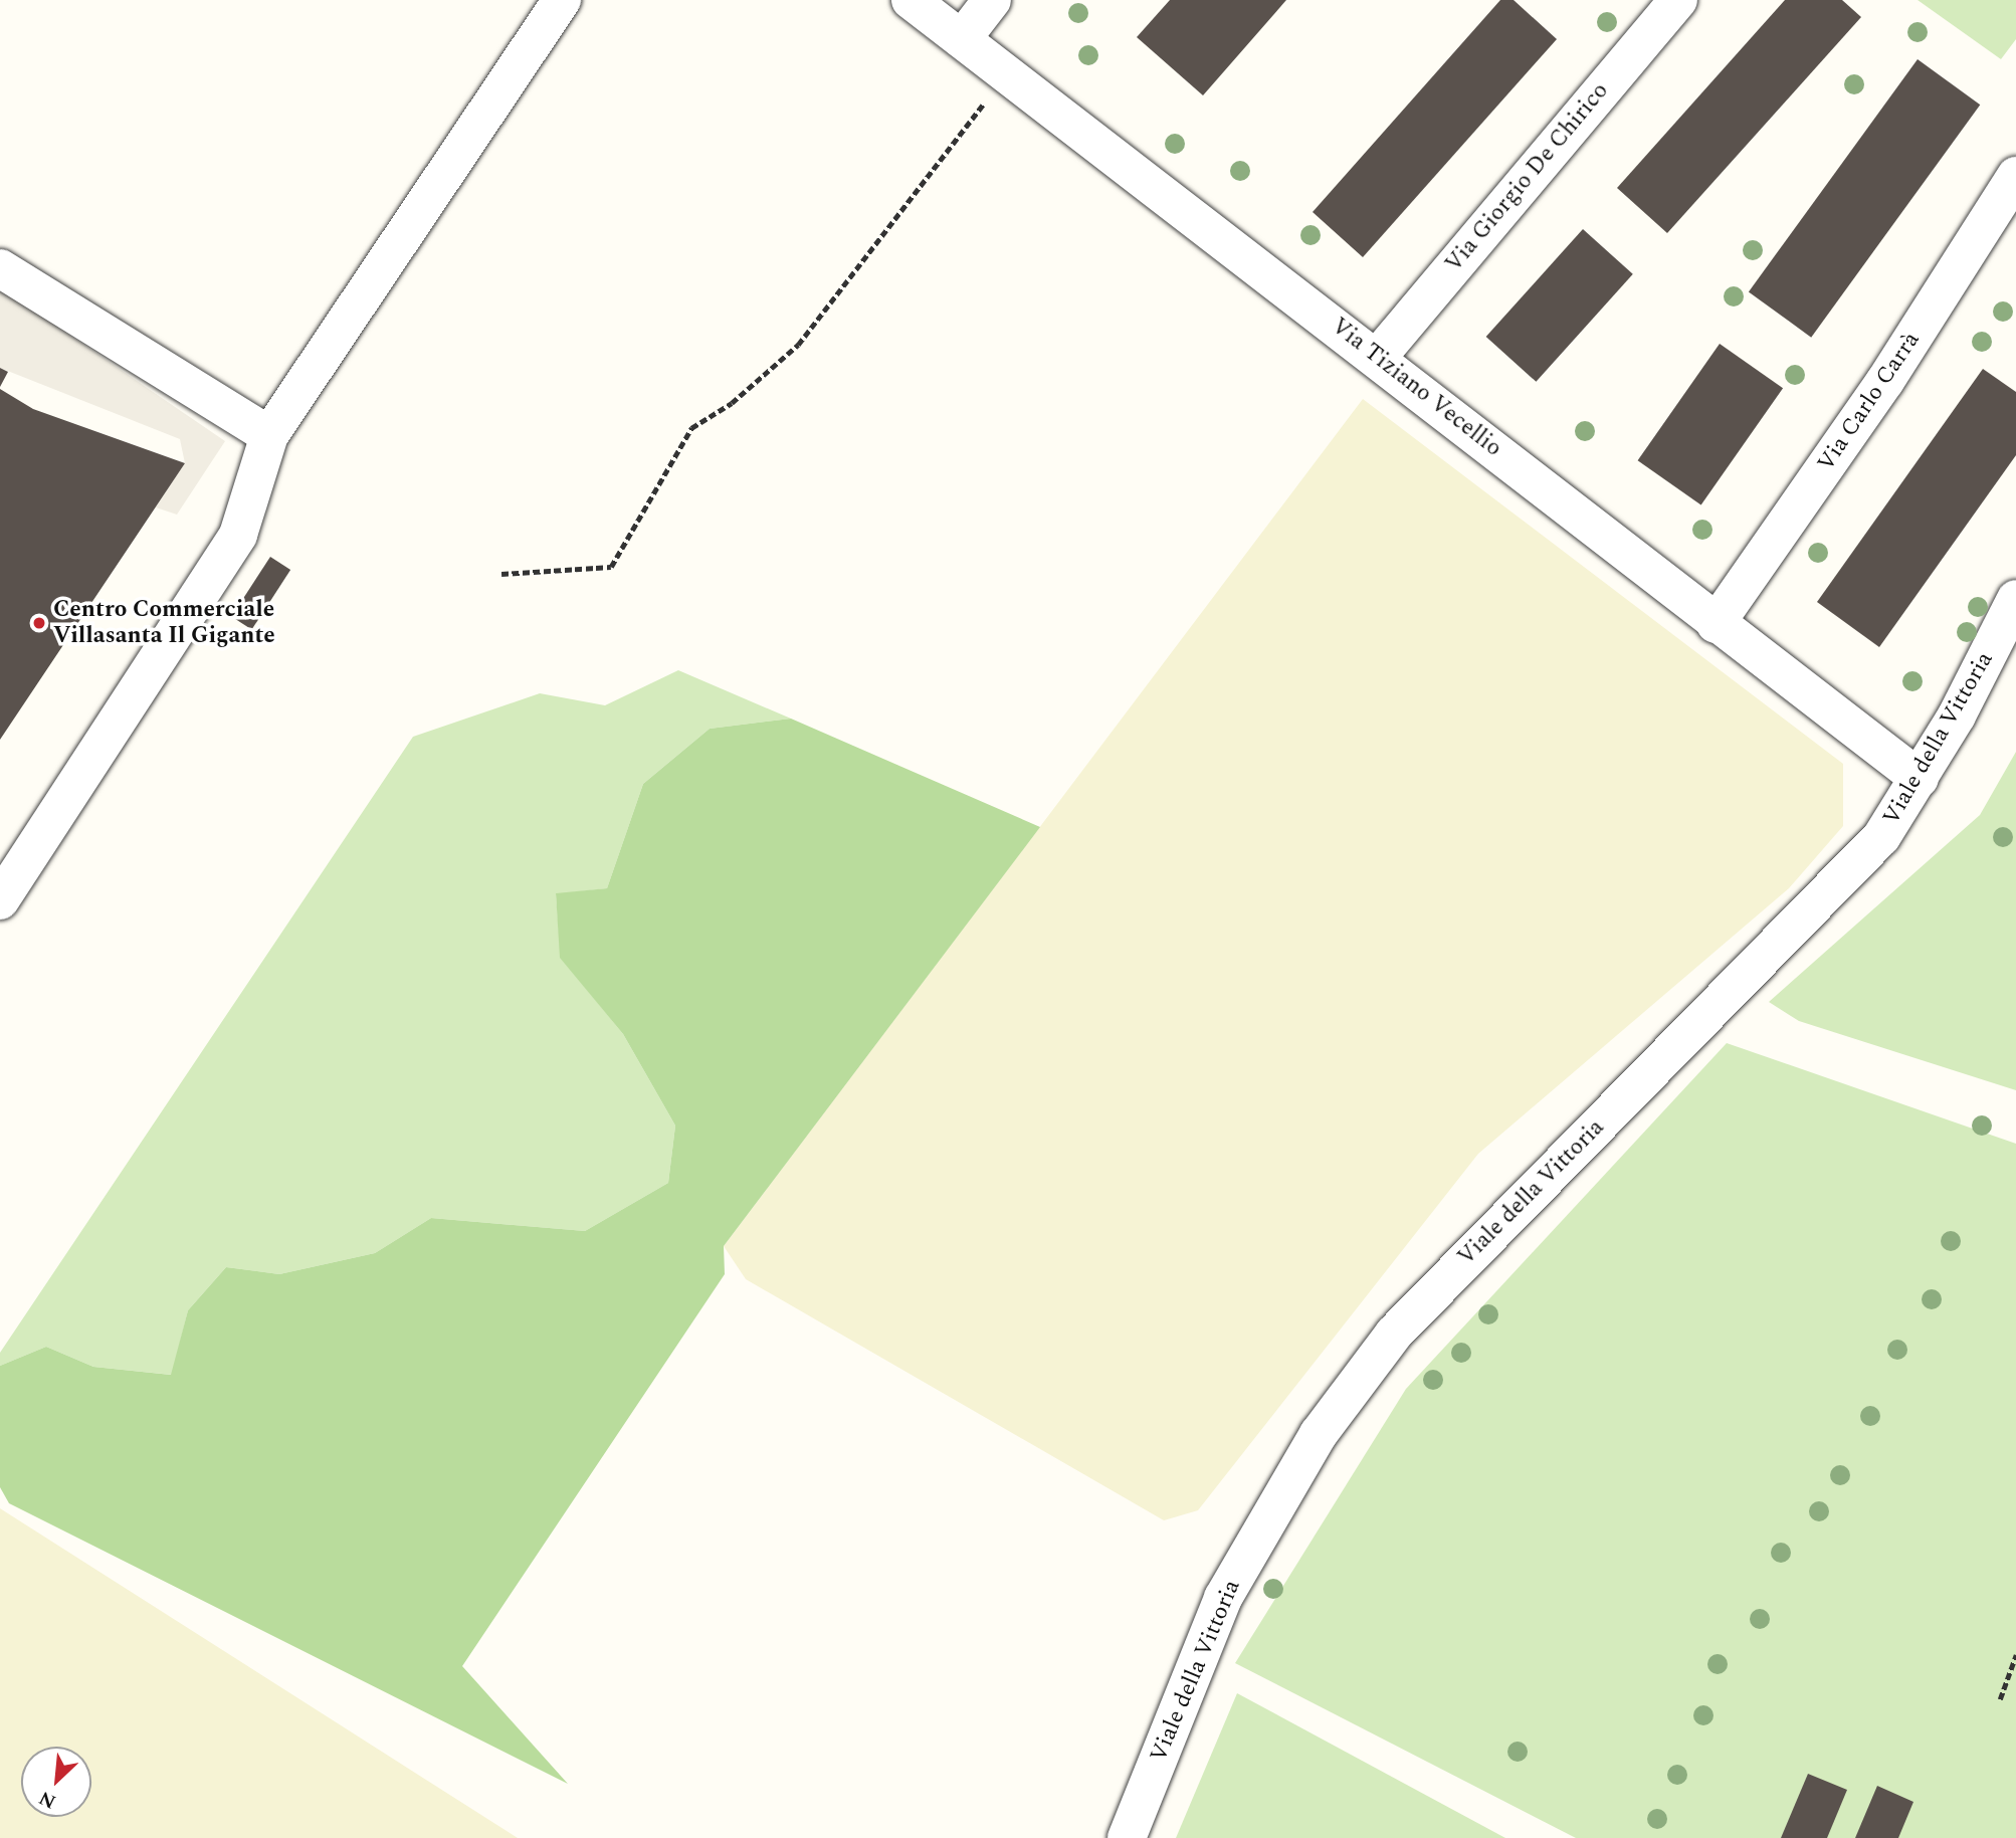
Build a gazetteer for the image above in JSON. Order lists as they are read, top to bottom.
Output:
{
  "streets": {
    "street": [
      "Via Giorgio De Chirico",
      "Via Tiziano Vecellio",
      "Via Carlo Carrà",
      "Viale della Vittoria"
    ]
  },
  "crossings": [
    ["Via Giorgio De Chirico", "Via Tiziano Vecellio"],
    ["Via Tiziano Vecellio", "Via Carlo Carrà"],
    ["Via Tiziano Vecellio", "Viale della Vittoria"]
  ],
  "places": ["Centro Commerciale Villasanta Il Gigante"],
  "north": "bottom left"
}
